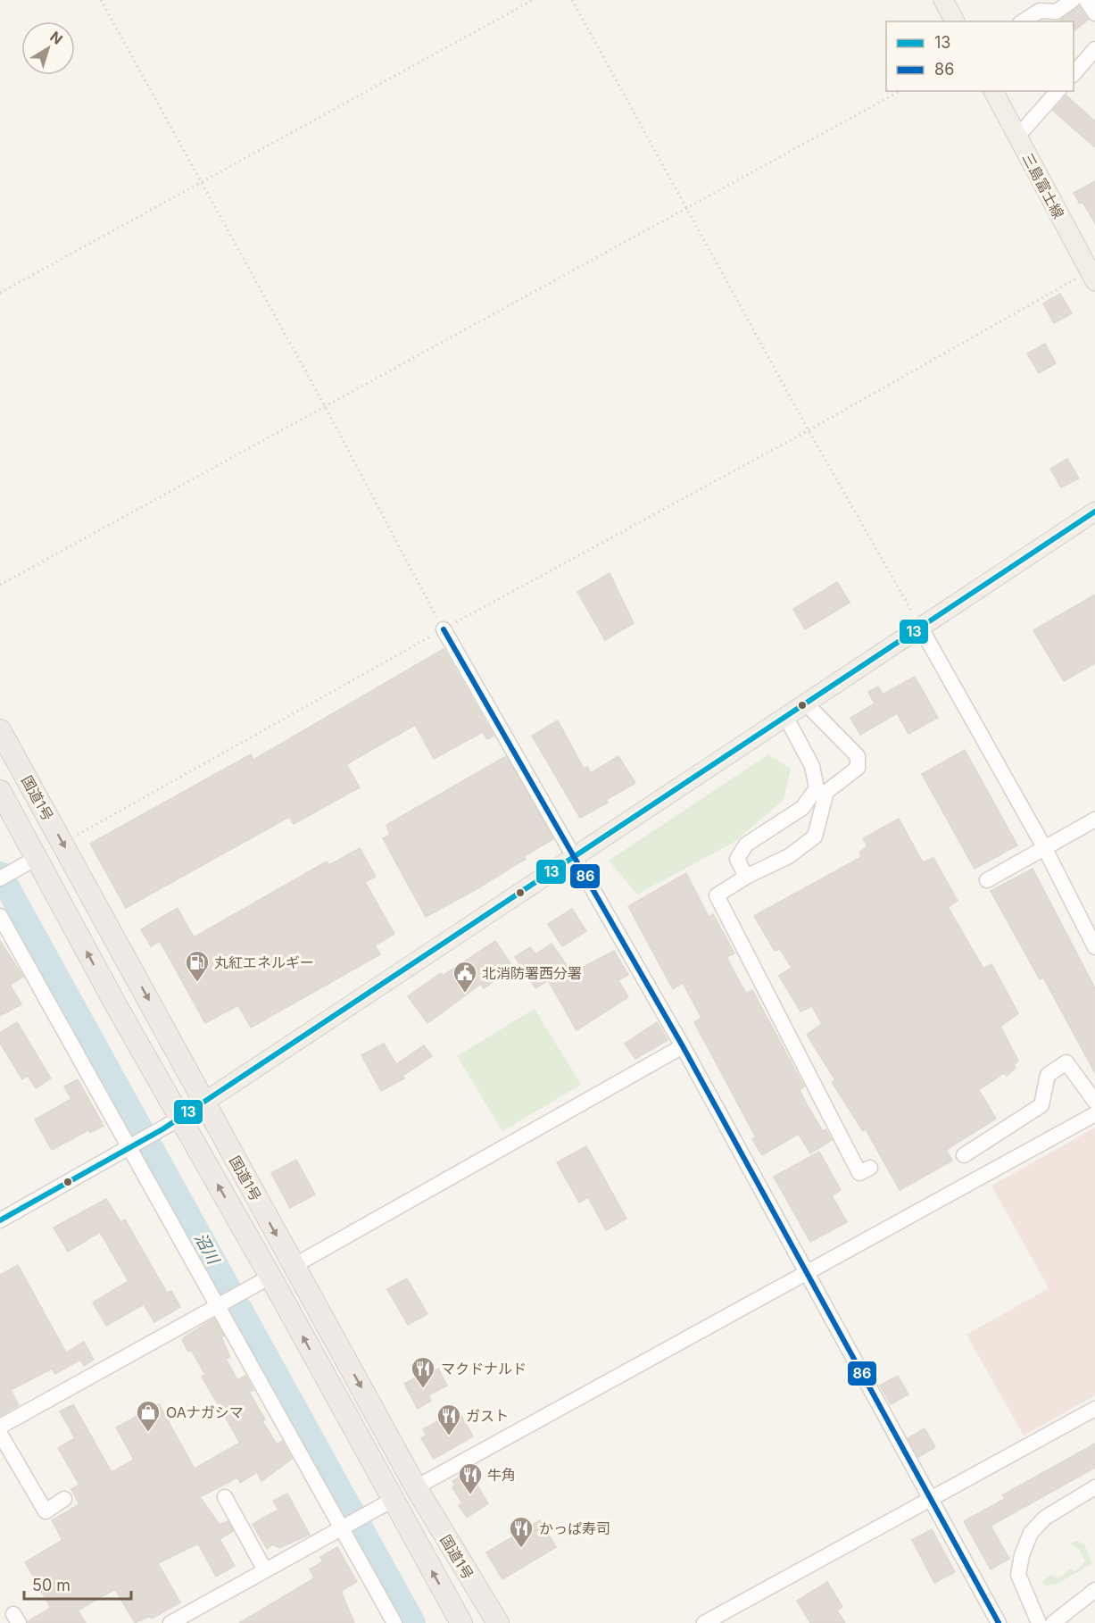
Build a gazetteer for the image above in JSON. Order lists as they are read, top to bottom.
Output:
{
  "streets": {
    "highway": ["国道1号"],
    "main road": ["三島富士線"]
  },
  "water": ["沼川"],
  "places": {
    "fuel station": ["丸紅エネルギー"],
    "public building": ["北消防署西分署"],
    "restaurant": [
      "マクドナルド",
      "ガスト",
      "牛角",
      "かっぱ寿司"
    ],
    "shop": ["OAナガシマ"]
  },
  "lines": ["transit line 13", "transit line 86"],
  "legend": ["13", "86"],
  "scale_bar": "50 m",
  "north": "top right"
}
